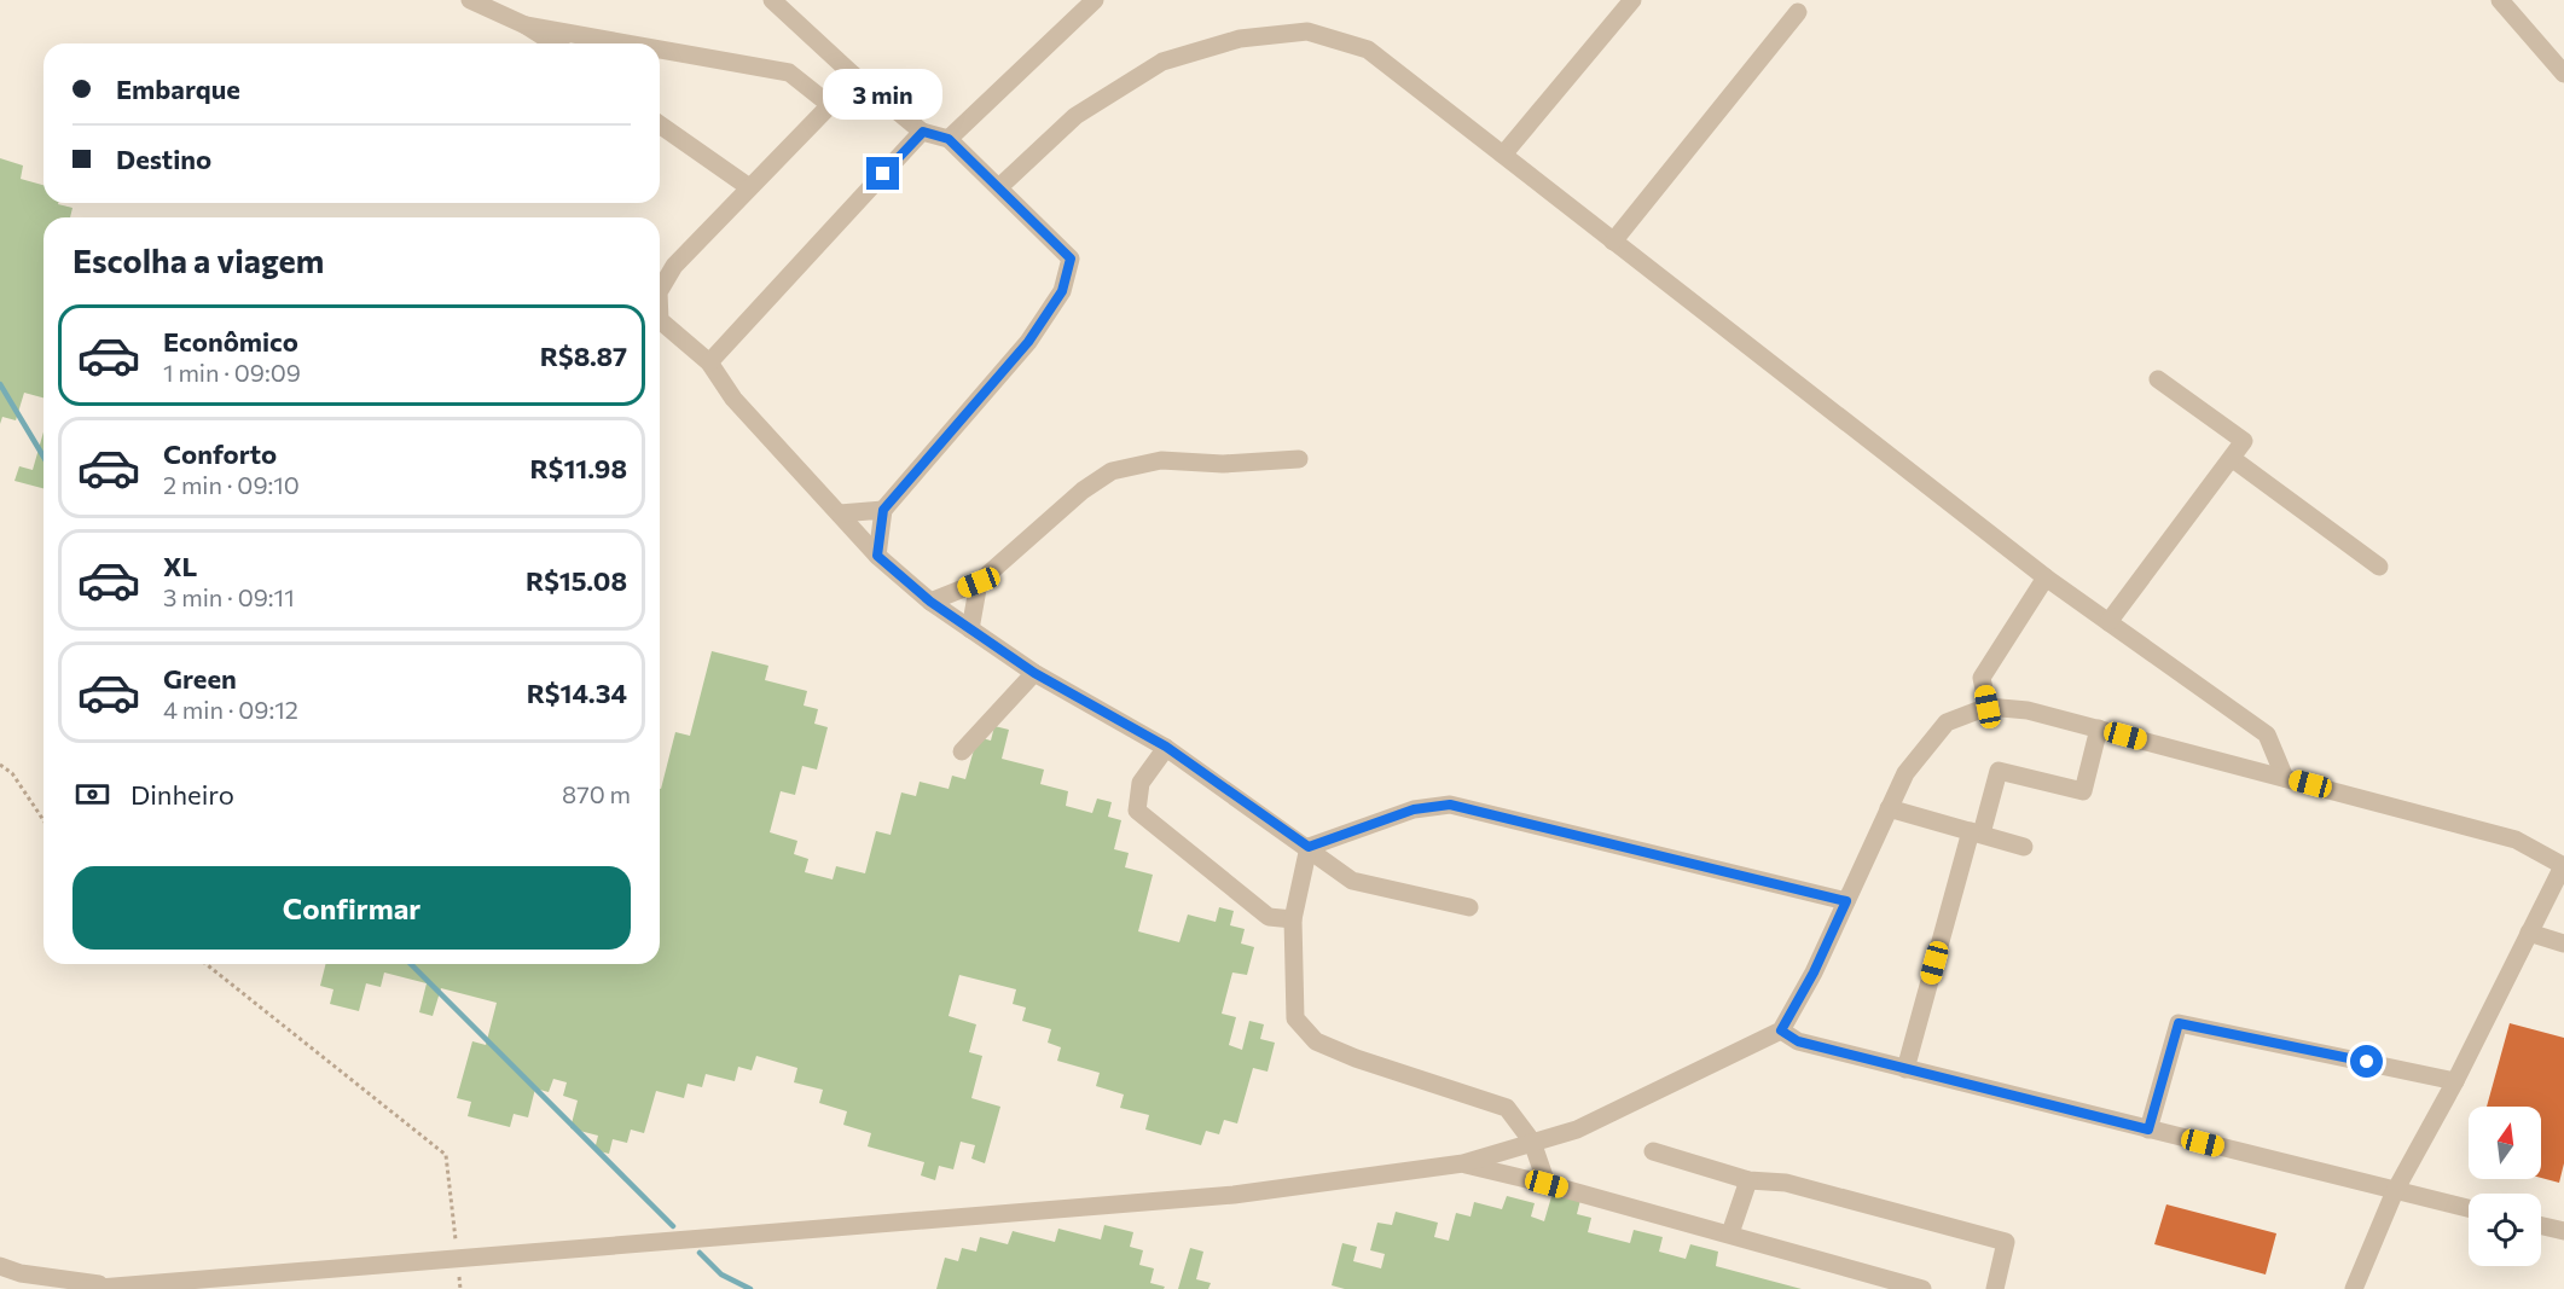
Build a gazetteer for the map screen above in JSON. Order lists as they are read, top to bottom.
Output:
{
  "north": "top",
  "page": {
    "banner": ["Embarque", "Destino"],
    "bubble": "3 min",
    "heading": "Escolha a viagem",
    "list": [
      {
        "name": "Econômico",
        "note": "1 min · 09:09",
        "value": "R$8.87"
      },
      {
        "name": "Conforto",
        "note": "2 min · 09:10",
        "value": "R$11.98"
      },
      {
        "name": "XL",
        "note": "3 min · 09:11",
        "value": "R$15.08"
      },
      {
        "name": "Green",
        "note": "4 min · 09:12",
        "value": "R$14.34"
      }
    ],
    "pay": ["Dinheiro", "870 m"],
    "buttons": "Confirmar"
  }
}
